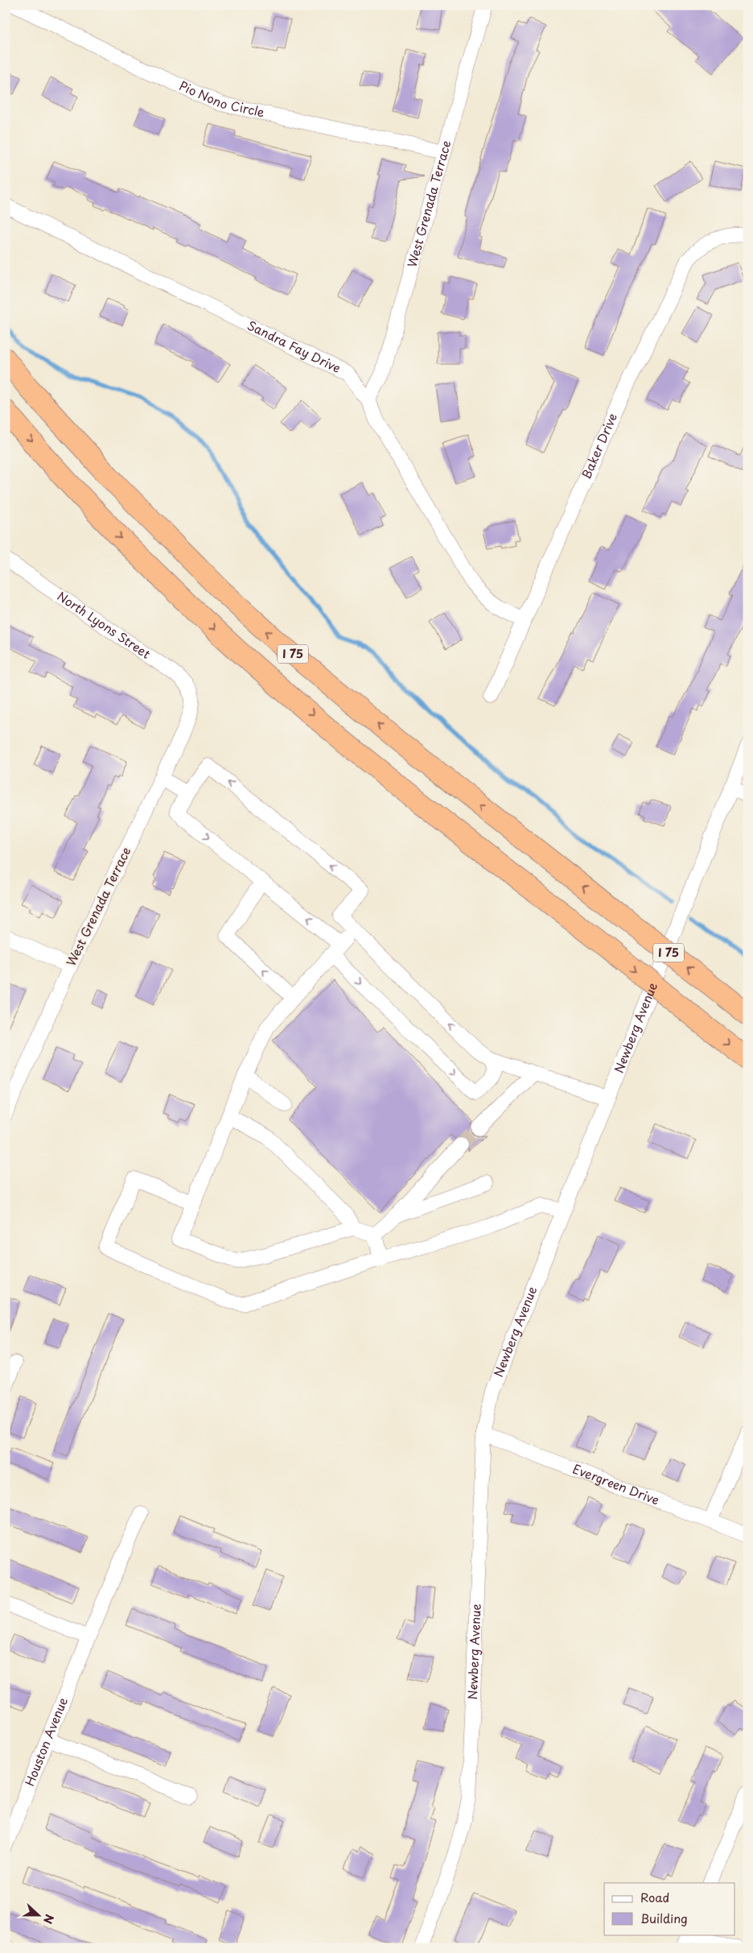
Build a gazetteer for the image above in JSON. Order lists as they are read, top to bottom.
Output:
{
  "streets": {
    "highway": ["I 75"],
    "street": [
      "Pio Nono Circle",
      "West Grenada Terrace",
      "Sandra Fay Drive",
      "Baker Drive",
      "North Lyons Street",
      "Newberg Avenue",
      "Evergreen Drive",
      "Houston Avenue"
    ]
  },
  "crossings": [
    ["Pio Nono Circle", "West Grenada Terrace"],
    ["West Grenada Terrace", "Sandra Fay Drive"],
    ["West Grenada Terrace", "North Lyons Street"],
    ["Sandra Fay Drive", "Baker Drive"],
    ["Newberg Avenue", "Evergreen Drive"]
  ],
  "legend": ["Road", "Building"],
  "north": "right"
}
